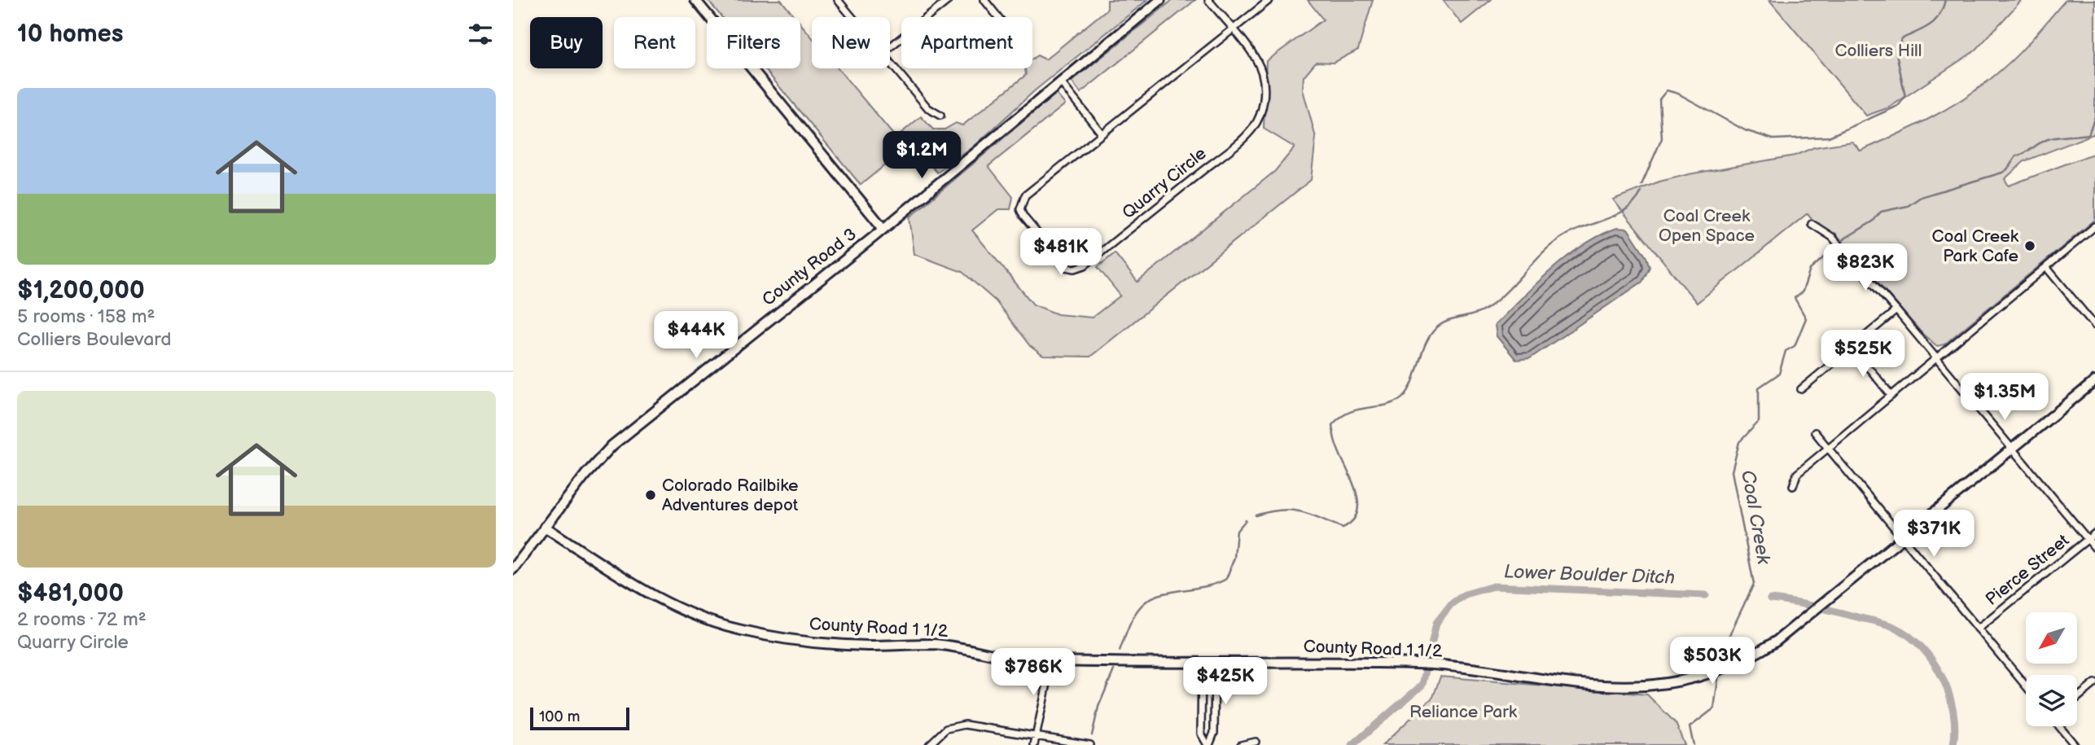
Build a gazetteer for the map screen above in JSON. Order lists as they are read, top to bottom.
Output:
{
  "streets": {
    "street": [
      "Quarry Circle",
      "County Road 3",
      "Pierce Street",
      "County Road 1 1/2"
    ]
  },
  "crossings": [
    ["County Road 3", "County Road 1 1/2"]
  ],
  "water": ["Coal Creek", "Lower Boulder Ditch"],
  "parks": ["Colliers Hill", "Coal Creek Open Space", "Reliance Park"],
  "places": ["Coal Creek Park Cafe", "Colorado Railbike Adventures depot"],
  "scale_bar": "100 m",
  "north": "bottom left",
  "page": {
    "heading": "10 homes",
    "chip": [
      "Buy",
      "Rent",
      "Filters",
      "New",
      "Apartment"
    ],
    "list": [
      {
        "name": "$1,200,000",
        "note": "5 rooms · 158 m² · Colliers Boulevard"
      },
      {
        "name": "$481,000",
        "note": "2 rooms · 72 m² · Quarry Circle"
      }
    ],
    "price": [
      "$1.2M",
      "$481K",
      "$823K",
      "$444K",
      "$525K",
      "$1.35M",
      "$371K",
      "$503K",
      "$786K",
      "$425K"
    ],
    "scale": "100 m"
  }
}
